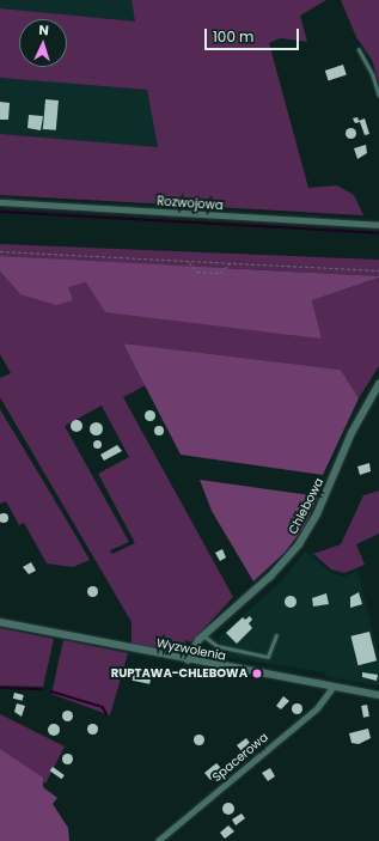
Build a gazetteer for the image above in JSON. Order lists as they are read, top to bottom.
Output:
{
  "streets": {
    "street": [
      "Rozwojowa",
      "Chlebowa",
      "Wyzwolenia",
      "Spacerowa"
    ]
  },
  "crossings": [
    ["Chlebowa", "Wyzwolenia"],
    ["Wyzwolenia", "Spacerowa"]
  ],
  "places": ["RUPTAWA-CHLEBOWA"],
  "scale_bar": "100 m",
  "north": "top"
}
